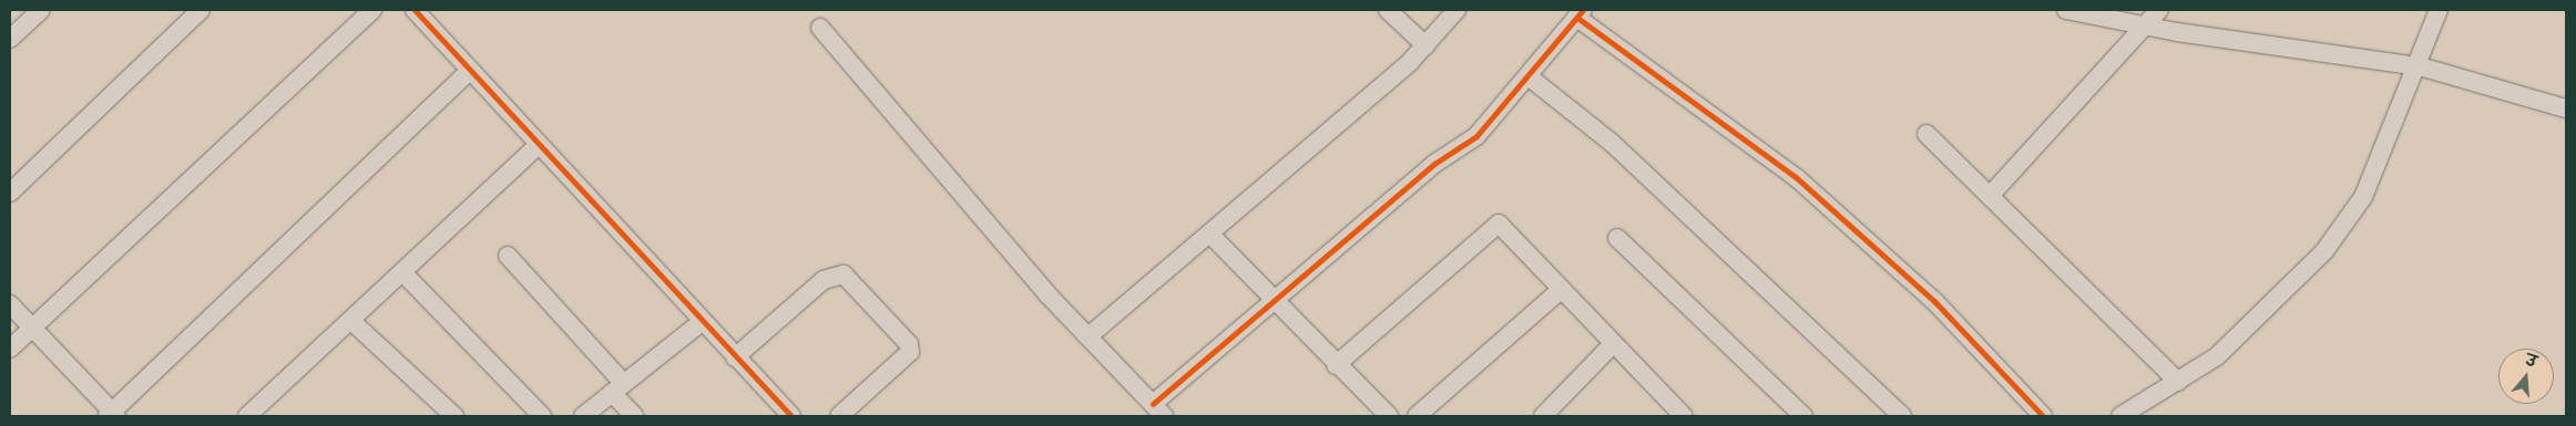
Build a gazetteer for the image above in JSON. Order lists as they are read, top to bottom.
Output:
{
  "north": "top"
}
